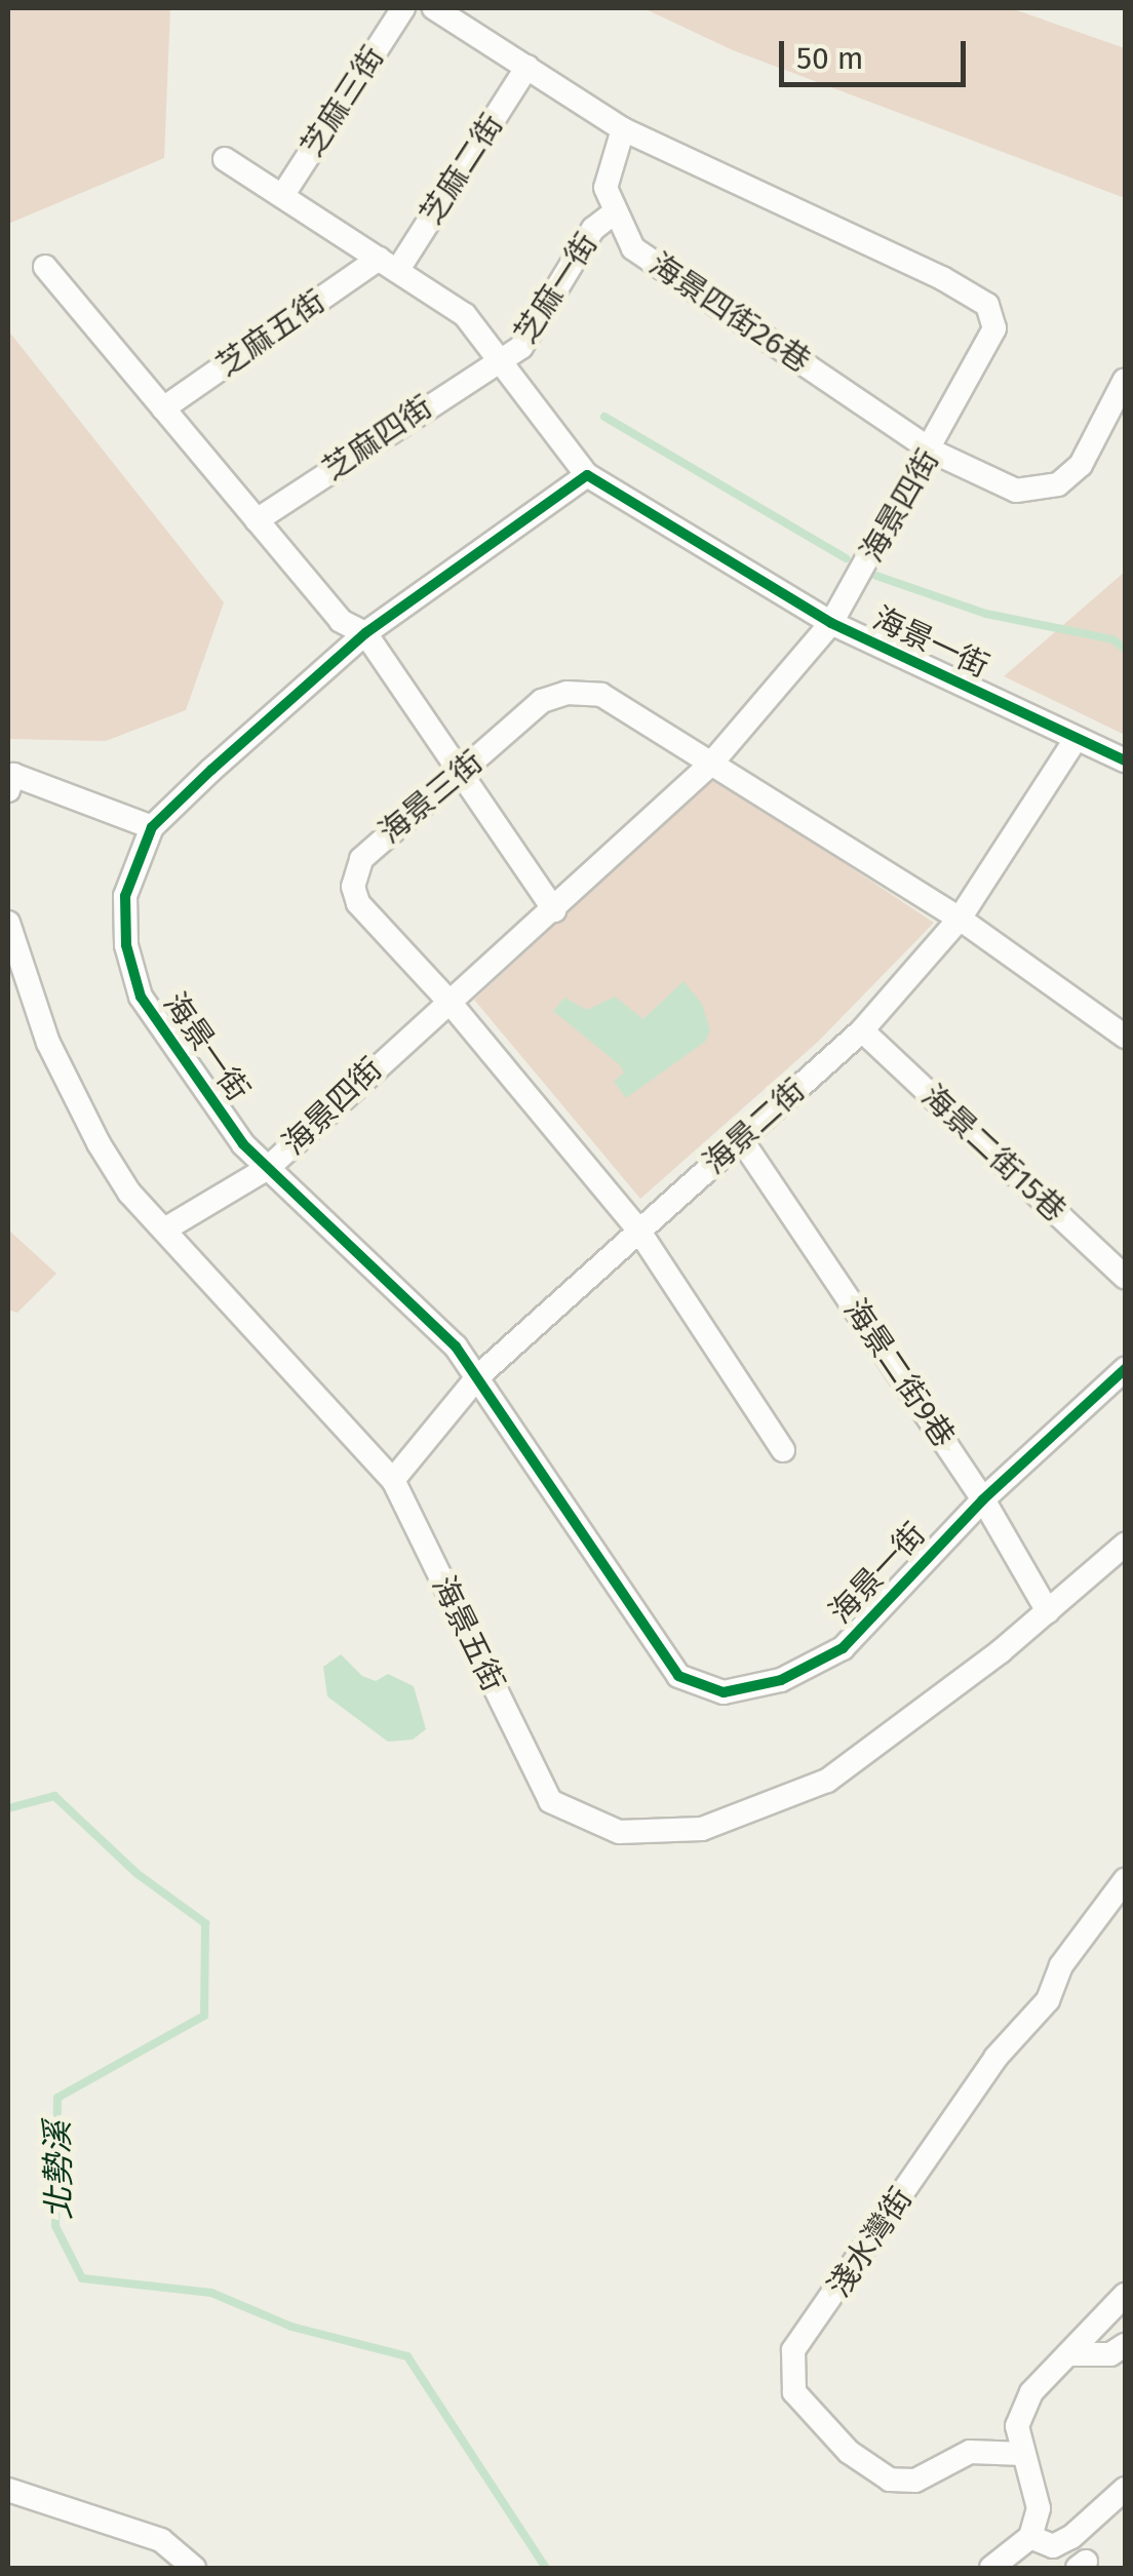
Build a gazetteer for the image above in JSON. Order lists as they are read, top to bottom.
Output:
{
  "streets": {
    "street": [
      "芝麻三街",
      "芝麻二街",
      "芝麻一街",
      "海景四街26巷",
      "芝麻五街",
      "芝麻四街",
      "海景四街",
      "海景一街",
      "海景三街",
      "海景二街",
      "海景二街15巷",
      "海景二街9巷",
      "海景五街",
      "淺水灣街"
    ]
  },
  "crossings": [
    ["芝麻二街", "芝麻五街"],
    ["芝麻二街", "海景四街"],
    ["芝麻一街", "海景四街26巷"],
    ["芝麻一街", "芝麻四街"],
    ["海景四街26巷", "海景四街"],
    ["海景四街", "海景一街"],
    ["海景四街", "海景三街"],
    ["海景四街", "海景五街"],
    ["海景一街", "海景二街"],
    ["海景一街", "海景二街9巷"],
    ["海景三街", "海景二街"],
    ["海景二街", "海景二街15巷"],
    ["海景二街", "海景二街9巷"],
    ["海景二街", "海景五街"],
    ["海景二街9巷", "海景五街"]
  ],
  "water": ["北勢溪"],
  "scale_bar": "50 m"
}
